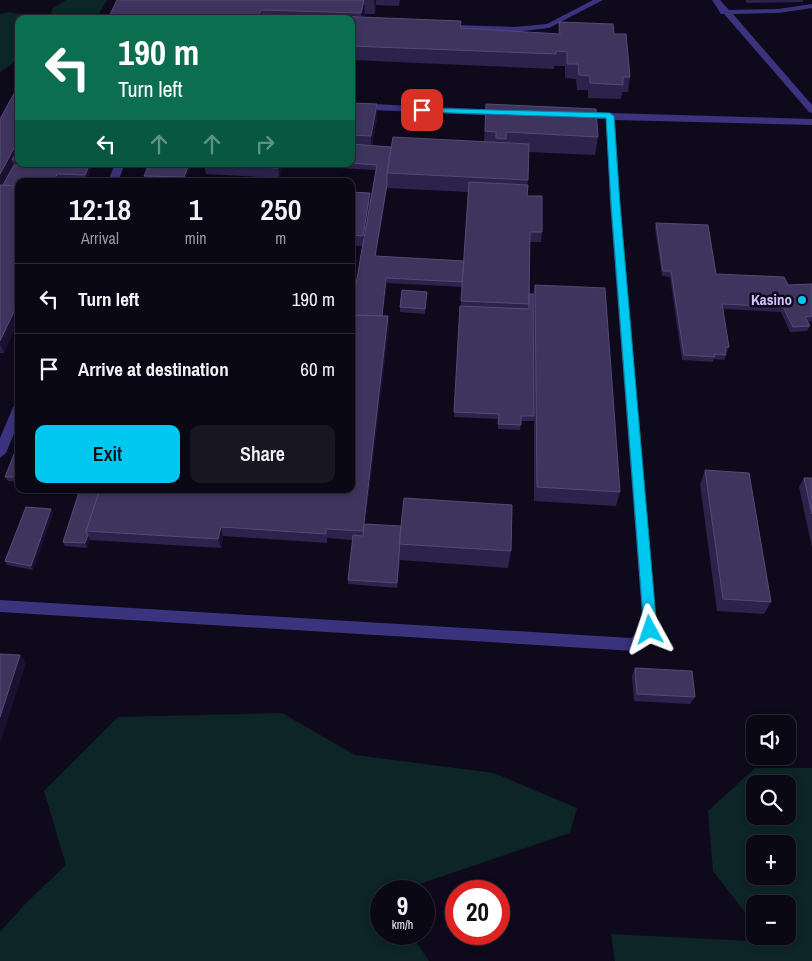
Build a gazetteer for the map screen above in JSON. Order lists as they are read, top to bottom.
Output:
{
  "places": ["Kasino"],
  "page": {
    "turn": ["190 m", "Turn left"],
    "eta": [
      "12:18",
      "Arrival",
      "1",
      "min",
      "250",
      "m"
    ],
    "list": [
      {
        "name": "Turn left",
        "value": "190 m"
      },
      {
        "name": "Arrive at destination",
        "value": "60 m"
      }
    ],
    "buttons": ["Exit", "Share"],
    "map_buttons": ["+", "−"],
    "speed": "9 km/h",
    "limit": "20"
  }
}
